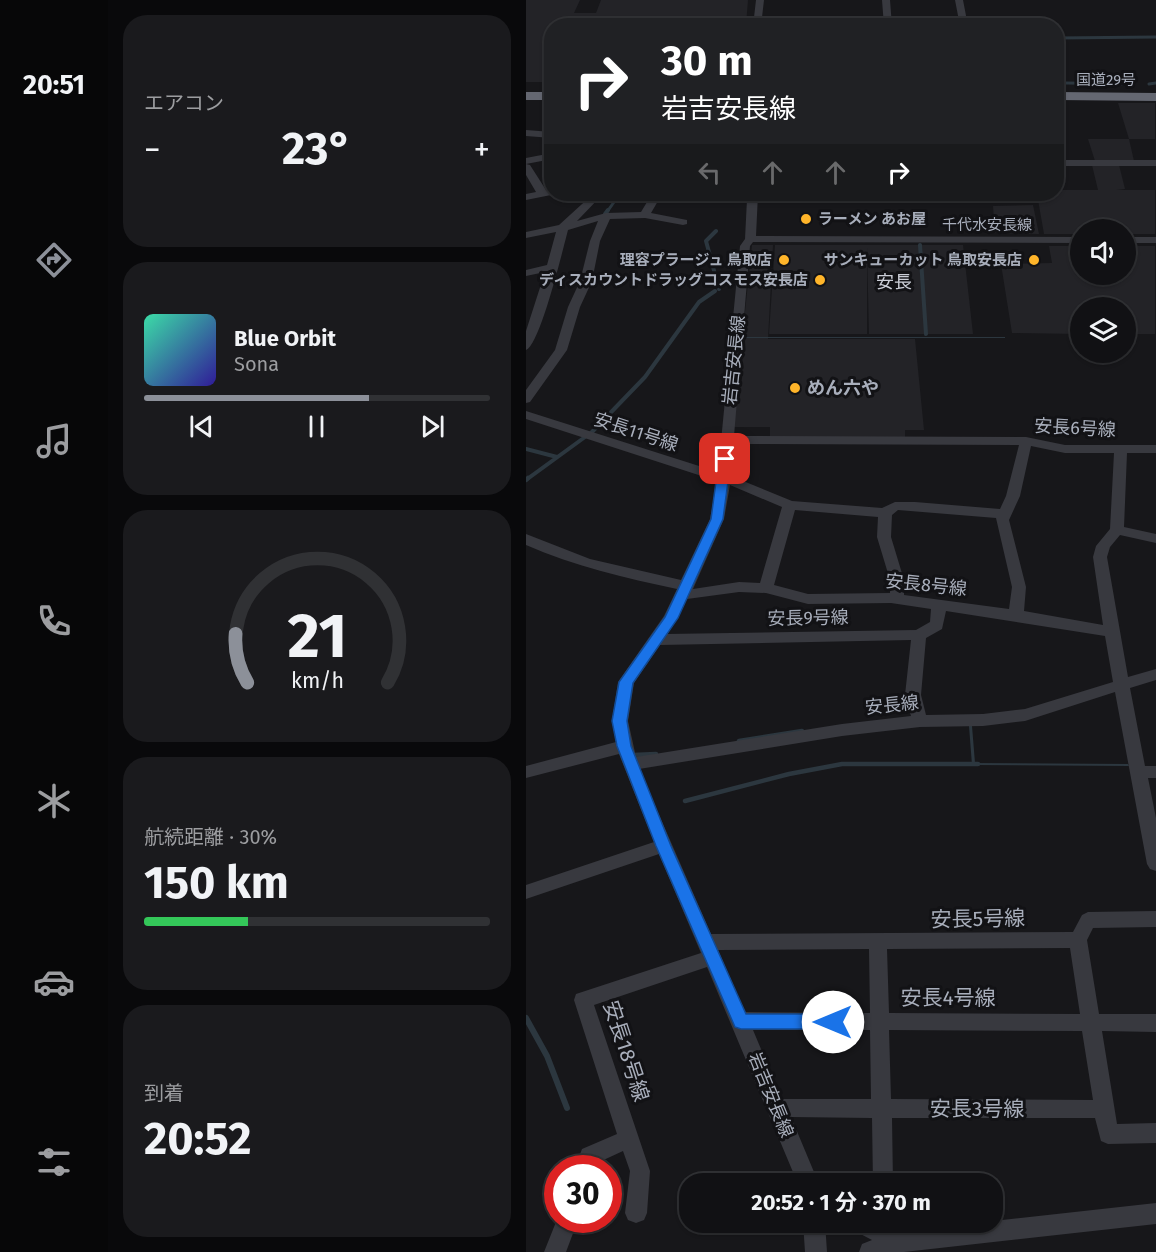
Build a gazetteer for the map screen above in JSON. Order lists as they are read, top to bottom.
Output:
{
  "streets": {
    "highway": ["国道29号"],
    "street": [
      "千代水安長線",
      "岩吉安長線",
      "安長6号線",
      "安長11号線",
      "安長8号線",
      "安長9号線",
      "安長線",
      "安長5号線",
      "安長4号線",
      "安長18号線",
      "安長3号線"
    ]
  },
  "crossings": [
    ["千代水安長線", "岩吉安長線"],
    ["岩吉安長線", "安長11号線"],
    ["岩吉安長線", "安長8号線"],
    ["岩吉安長線", "安長9号線"],
    ["岩吉安長線", "安長線"],
    ["岩吉安長線", "安長5号線"],
    ["岩吉安長線", "安長4号線"],
    ["岩吉安長線", "安長18号線"],
    ["岩吉安長線", "安長3号線"],
    ["安長6号線", "安長11号線"],
    ["安長6号線", "安長8号線"],
    ["安長5号線", "安長18号線"]
  ],
  "districts": ["安長"],
  "places": [
    "ラーメン あお屋",
    "理容プラージュ 鳥取店",
    "サンキューカット 鳥取安長店",
    "ディスカウントドラッグコスモス安長店",
    "めん六や"
  ],
  "page": {
    "tabs": "20:51",
    "tile": [
      "エアコン",
      ["航続距離 · 30%", "150 km"],
      ["到着", "20:52"]
    ],
    "turn": ["30 m", "岩吉安長線"],
    "heat": ["−", "23°", "+"],
    "song": ["Blue Orbit", "Sona"],
    "limit": "30",
    "trip": "20:52 · 1 分 · 370 m",
    "gauge": ["21", "km/h"]
  }
}
